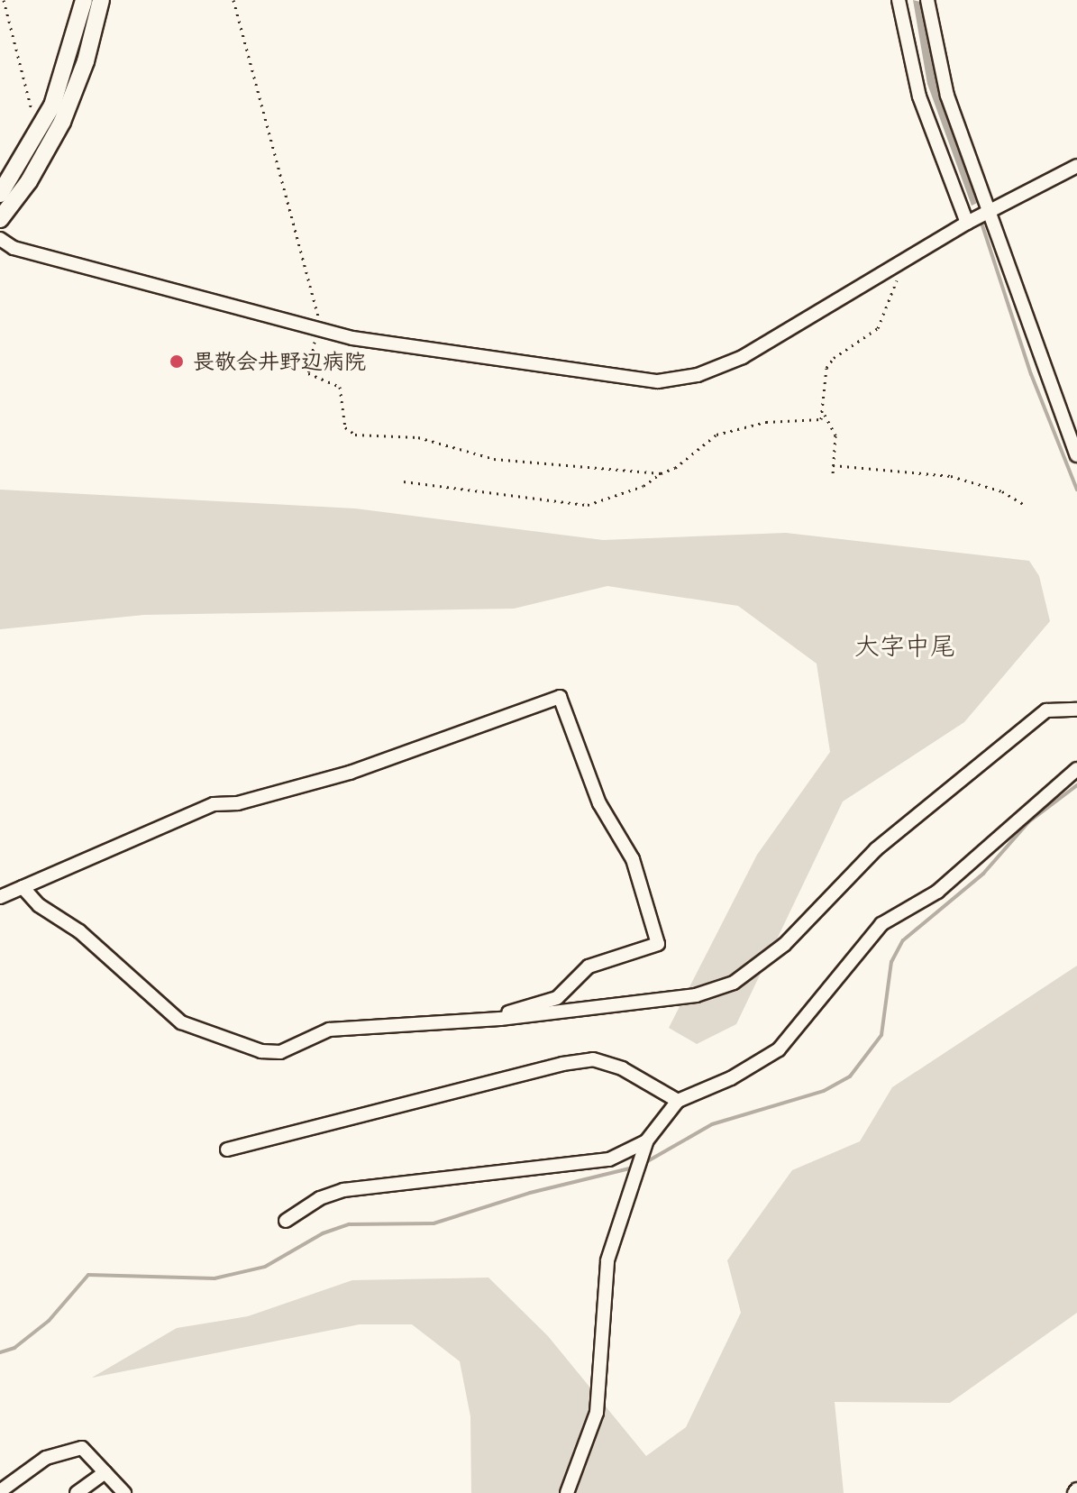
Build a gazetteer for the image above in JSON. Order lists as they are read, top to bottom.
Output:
{
  "districts": ["大字中尾"],
  "places": ["畏敬会井野辺病院"]
}
